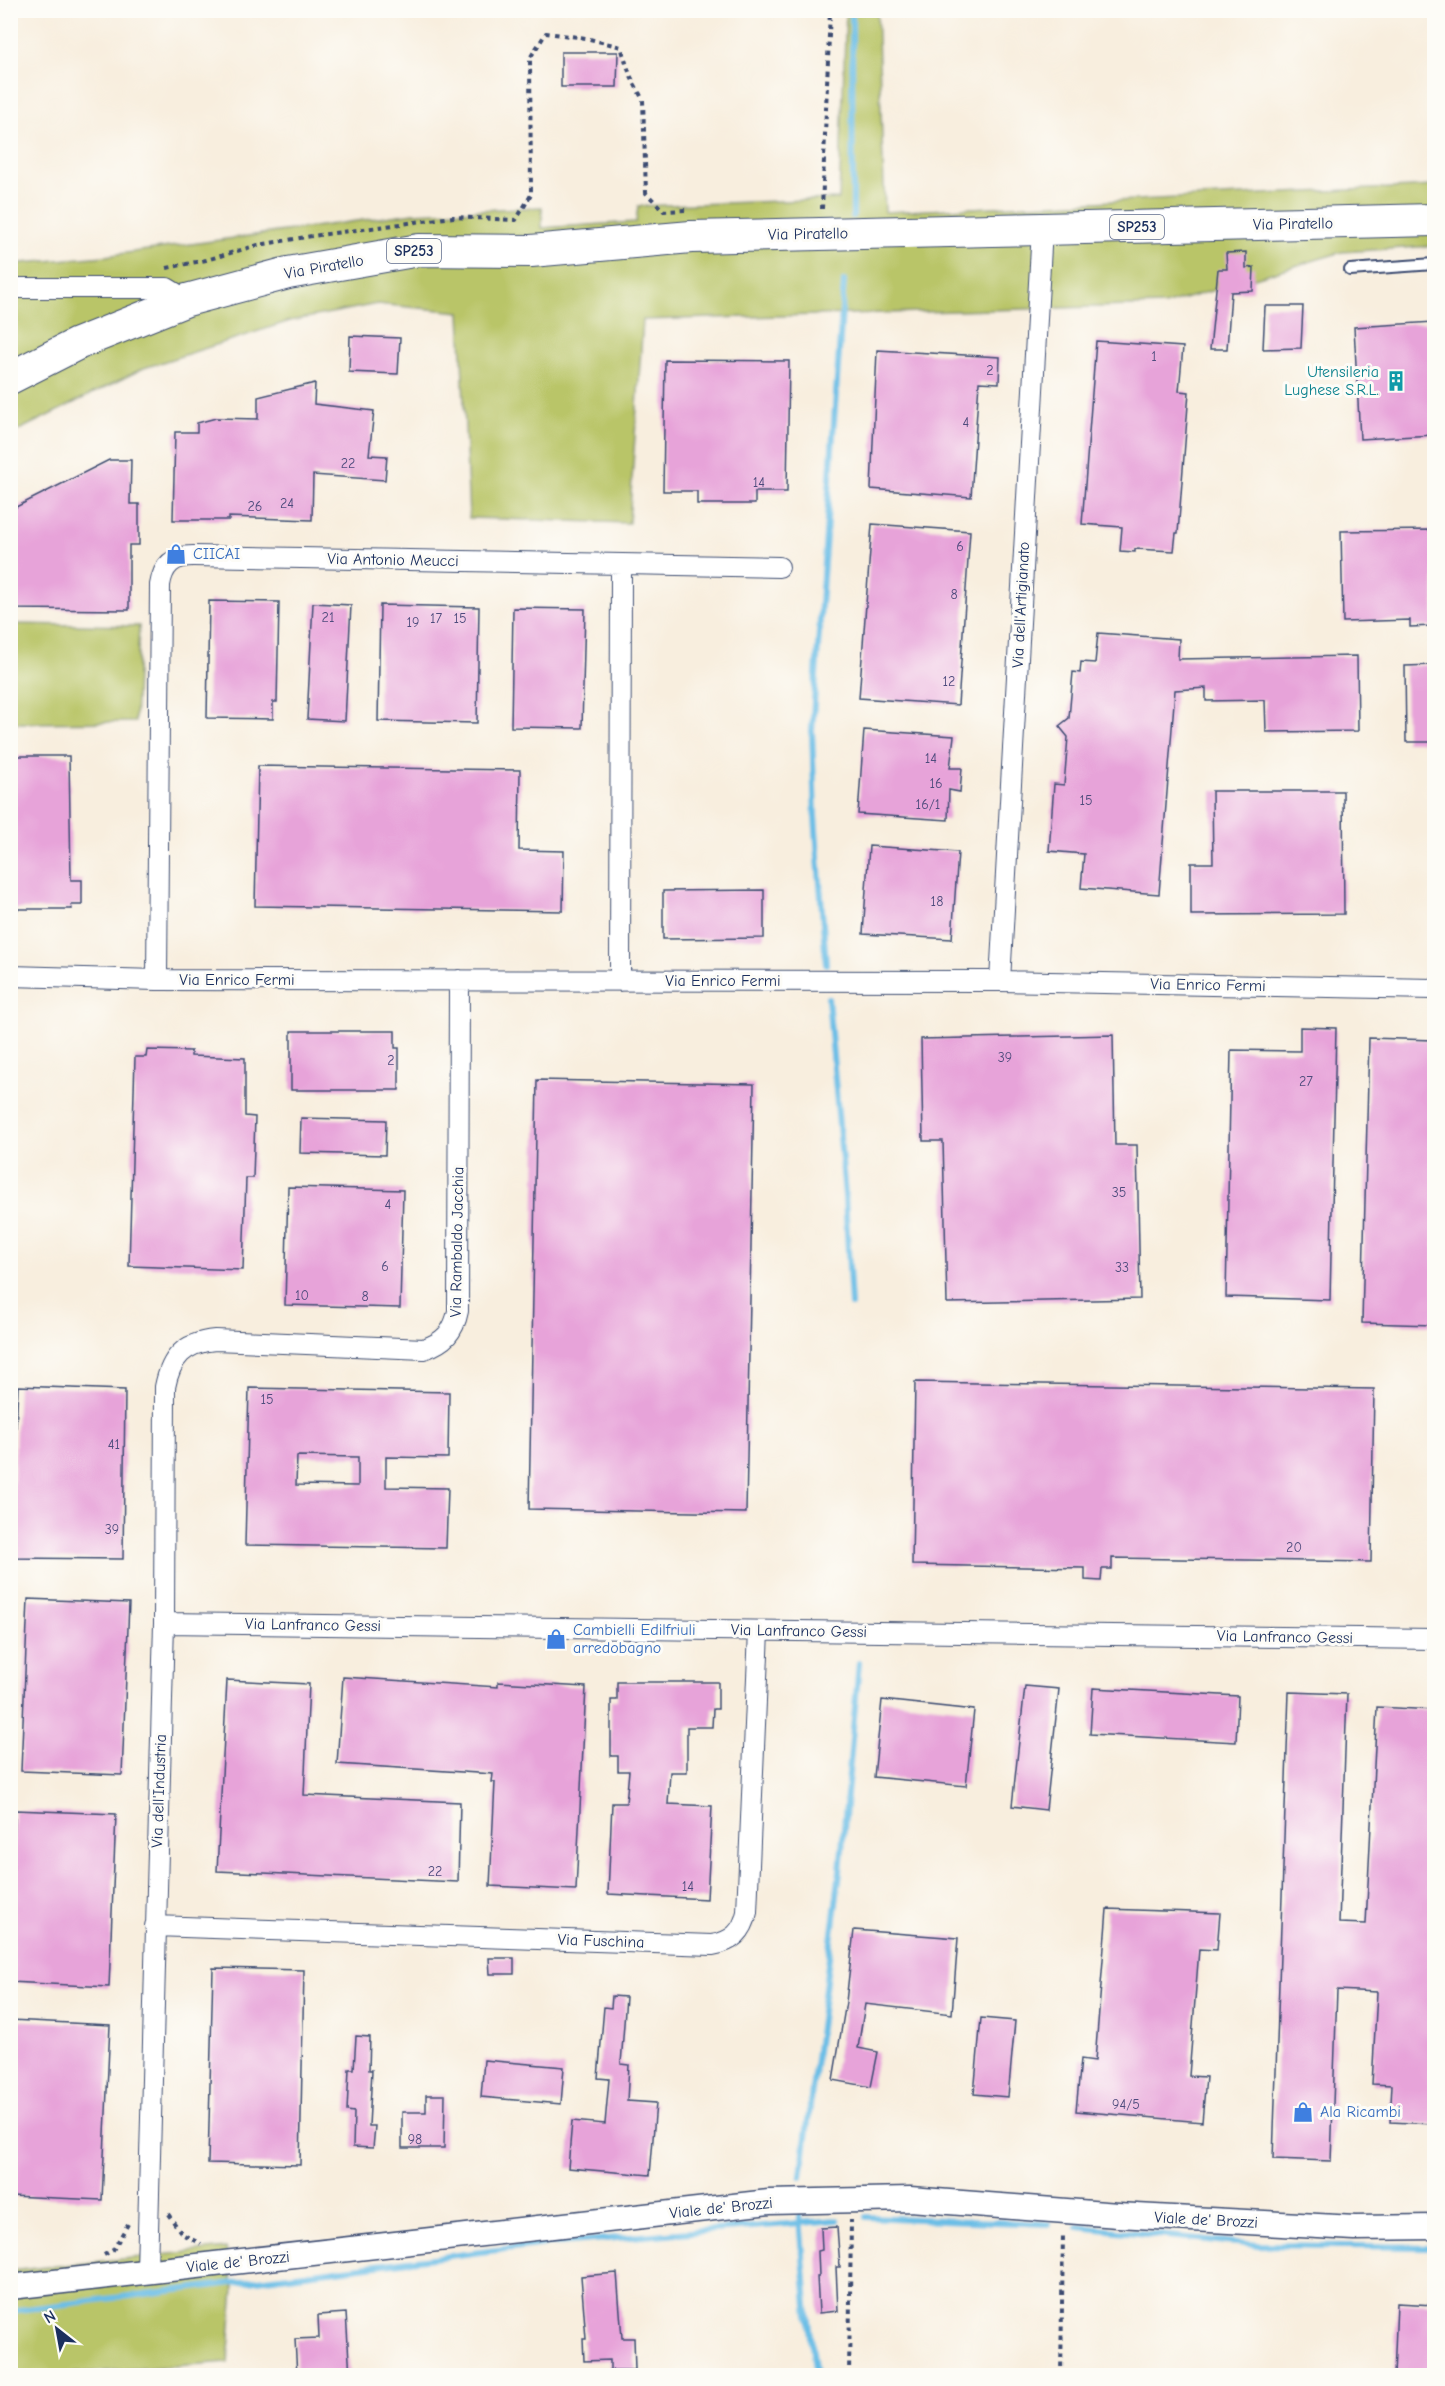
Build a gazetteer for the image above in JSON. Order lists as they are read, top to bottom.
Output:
{
  "streets": {
    "main road": ["Via Piratello", "SP253"],
    "street": [
      "Via Antonio Meucci",
      "Via dell'Artigianato",
      "Via Enrico Fermi",
      "Via Rambaldo Jacchia",
      "Via Lanfranco Gessi",
      "Via dell'Industria",
      "Via Fuschina",
      "Viale de' Brozzi"
    ]
  },
  "crossings": [
    ["Via Piratello", "Via dell'Artigianato"],
    ["Via Antonio Meucci", "Via Enrico Fermi"],
    ["Via dell'Artigianato", "Via Enrico Fermi"],
    ["Via Enrico Fermi", "Via Rambaldo Jacchia"],
    ["Via Rambaldo Jacchia", "Via dell'Industria"],
    ["Via Lanfranco Gessi", "Via dell'Industria"],
    ["Via Lanfranco Gessi", "Via Fuschina"],
    ["Via dell'Industria", "Via Fuschina"],
    ["Via dell'Industria", "Viale de' Brozzi"]
  ],
  "places": {
    "building": ["Utensileria Lughese S.R.L."],
    "shop": ["CIICAI", "Cambielli Edilfriuli arredobagno", "Ala Ricambi"]
  },
  "house_numbers": [
    "1",
    "2",
    "4",
    "22",
    "14",
    "24",
    "26",
    "6",
    "8",
    "21",
    "17",
    "15",
    "19",
    "12",
    "14",
    "16",
    "15",
    "16/1",
    "18",
    "39",
    "2",
    "27",
    "35",
    "4",
    "6",
    "33",
    "10",
    "8",
    "15",
    "41",
    "39",
    "20",
    "22",
    "14",
    "94/5",
    "98"
  ],
  "north": "top left"
}
